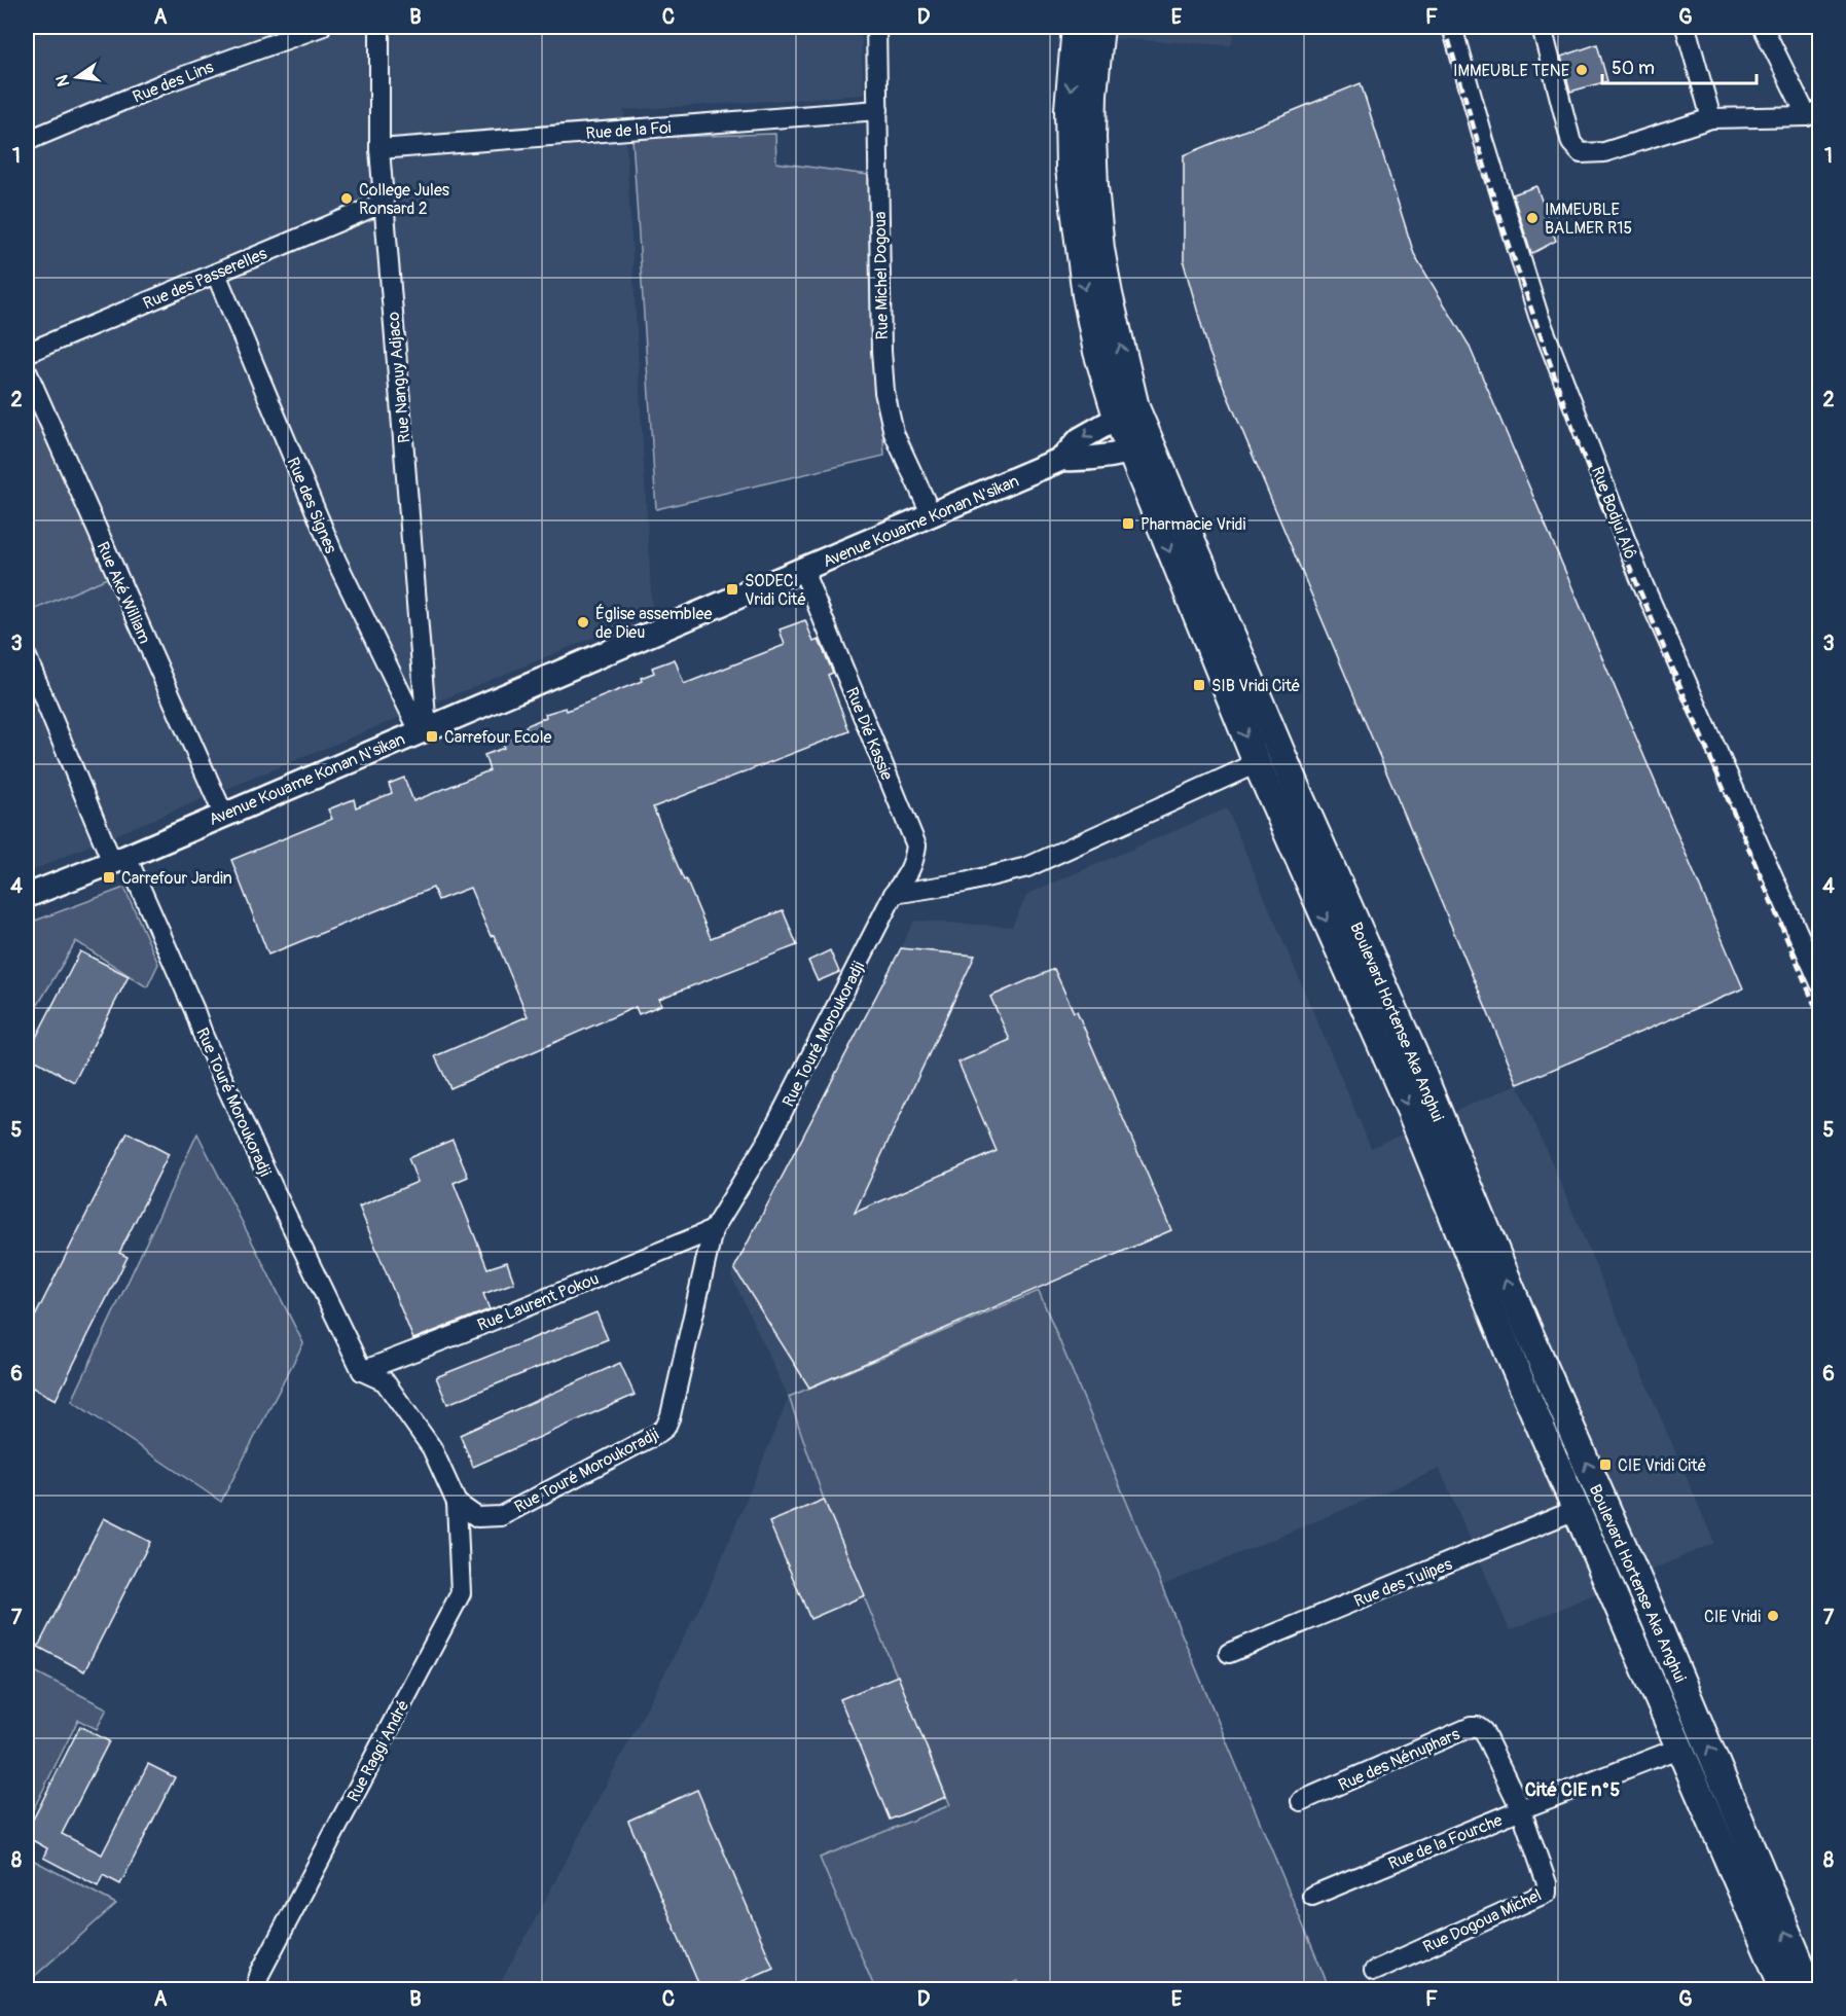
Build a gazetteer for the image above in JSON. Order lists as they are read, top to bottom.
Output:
{
  "streets": {
    "main road": ["Boulevard Hortense Aka Anghui"],
    "street": [
      "Rue des Lins",
      "Rue de la Foi",
      "Rue Michel Dogoua",
      "Rue des Passerelles",
      "Rue Nanguy Adjaco",
      "Rue des Signes",
      "Rue Bodjui Alô",
      "Avenue Kouame Konan N'sikan",
      "Rue Aké William",
      "Rue Dié Kassie",
      "Rue Touré Moroukoradji",
      "Rue Laurent Pokou",
      "Rue des Tulipes",
      "Rue Raggi André",
      "Rue des Nénuphars",
      "Rue de la Fourche",
      "Rue Dogoua Michel"
    ]
  },
  "crossings": [
    ["Rue de la Foi", "Rue Michel Dogoua"],
    ["Rue de la Foi", "Rue Nanguy Adjaco"],
    ["Rue Michel Dogoua", "Avenue Kouame Konan N'sikan"],
    ["Rue des Passerelles", "Rue Nanguy Adjaco"],
    ["Rue des Passerelles", "Rue des Signes"],
    ["Rue Nanguy Adjaco", "Rue des Signes"],
    ["Rue Nanguy Adjaco", "Avenue Kouame Konan N'sikan"],
    ["Rue des Signes", "Avenue Kouame Konan N'sikan"],
    ["Avenue Kouame Konan N'sikan", "Rue Aké William"],
    ["Avenue Kouame Konan N'sikan", "Rue Dié Kassie"],
    ["Avenue Kouame Konan N'sikan", "Boulevard Hortense Aka Anghui"],
    ["Avenue Kouame Konan N'sikan", "Rue Touré Moroukoradji"],
    ["Rue Dié Kassie", "Rue Touré Moroukoradji"],
    ["Boulevard Hortense Aka Anghui", "Rue des Tulipes"],
    ["Boulevard Hortense Aka Anghui", "Rue de la Fourche"],
    ["Rue Touré Moroukoradji", "Rue Laurent Pokou"],
    ["Rue Touré Moroukoradji", "Rue Raggi André"],
    ["Rue des Nénuphars", "Rue de la Fourche"],
    ["Rue des Nénuphars", "Rue Dogoua Michel"],
    ["Rue de la Fourche", "Rue Dogoua Michel"]
  ],
  "districts": ["Cité CIE n°5"],
  "places": {
    "other": [
      "IMMEUBLE TENE",
      "College Jules Ronsard 2",
      "IMMEUBLE BALMER R15",
      "Église assemblee de Dieu",
      "CIE Vridi"
    ],
    "transit": [
      "Pharmacie Vridi",
      "SODECI Vridi Cité",
      "SIB Vridi Cité",
      "Carrefour Ecole",
      "Carrefour Jardin",
      "CIE Vridi Cité"
    ]
  },
  "scale_bar": "50 m",
  "north": "left",
  "grid": {
    "columns": [
      "A",
      "B",
      "C",
      "D",
      "E",
      "F",
      "G"
    ],
    "rows": [
      "1",
      "2",
      "3",
      "4",
      "5",
      "6",
      "7",
      "8"
    ]
  }
}
